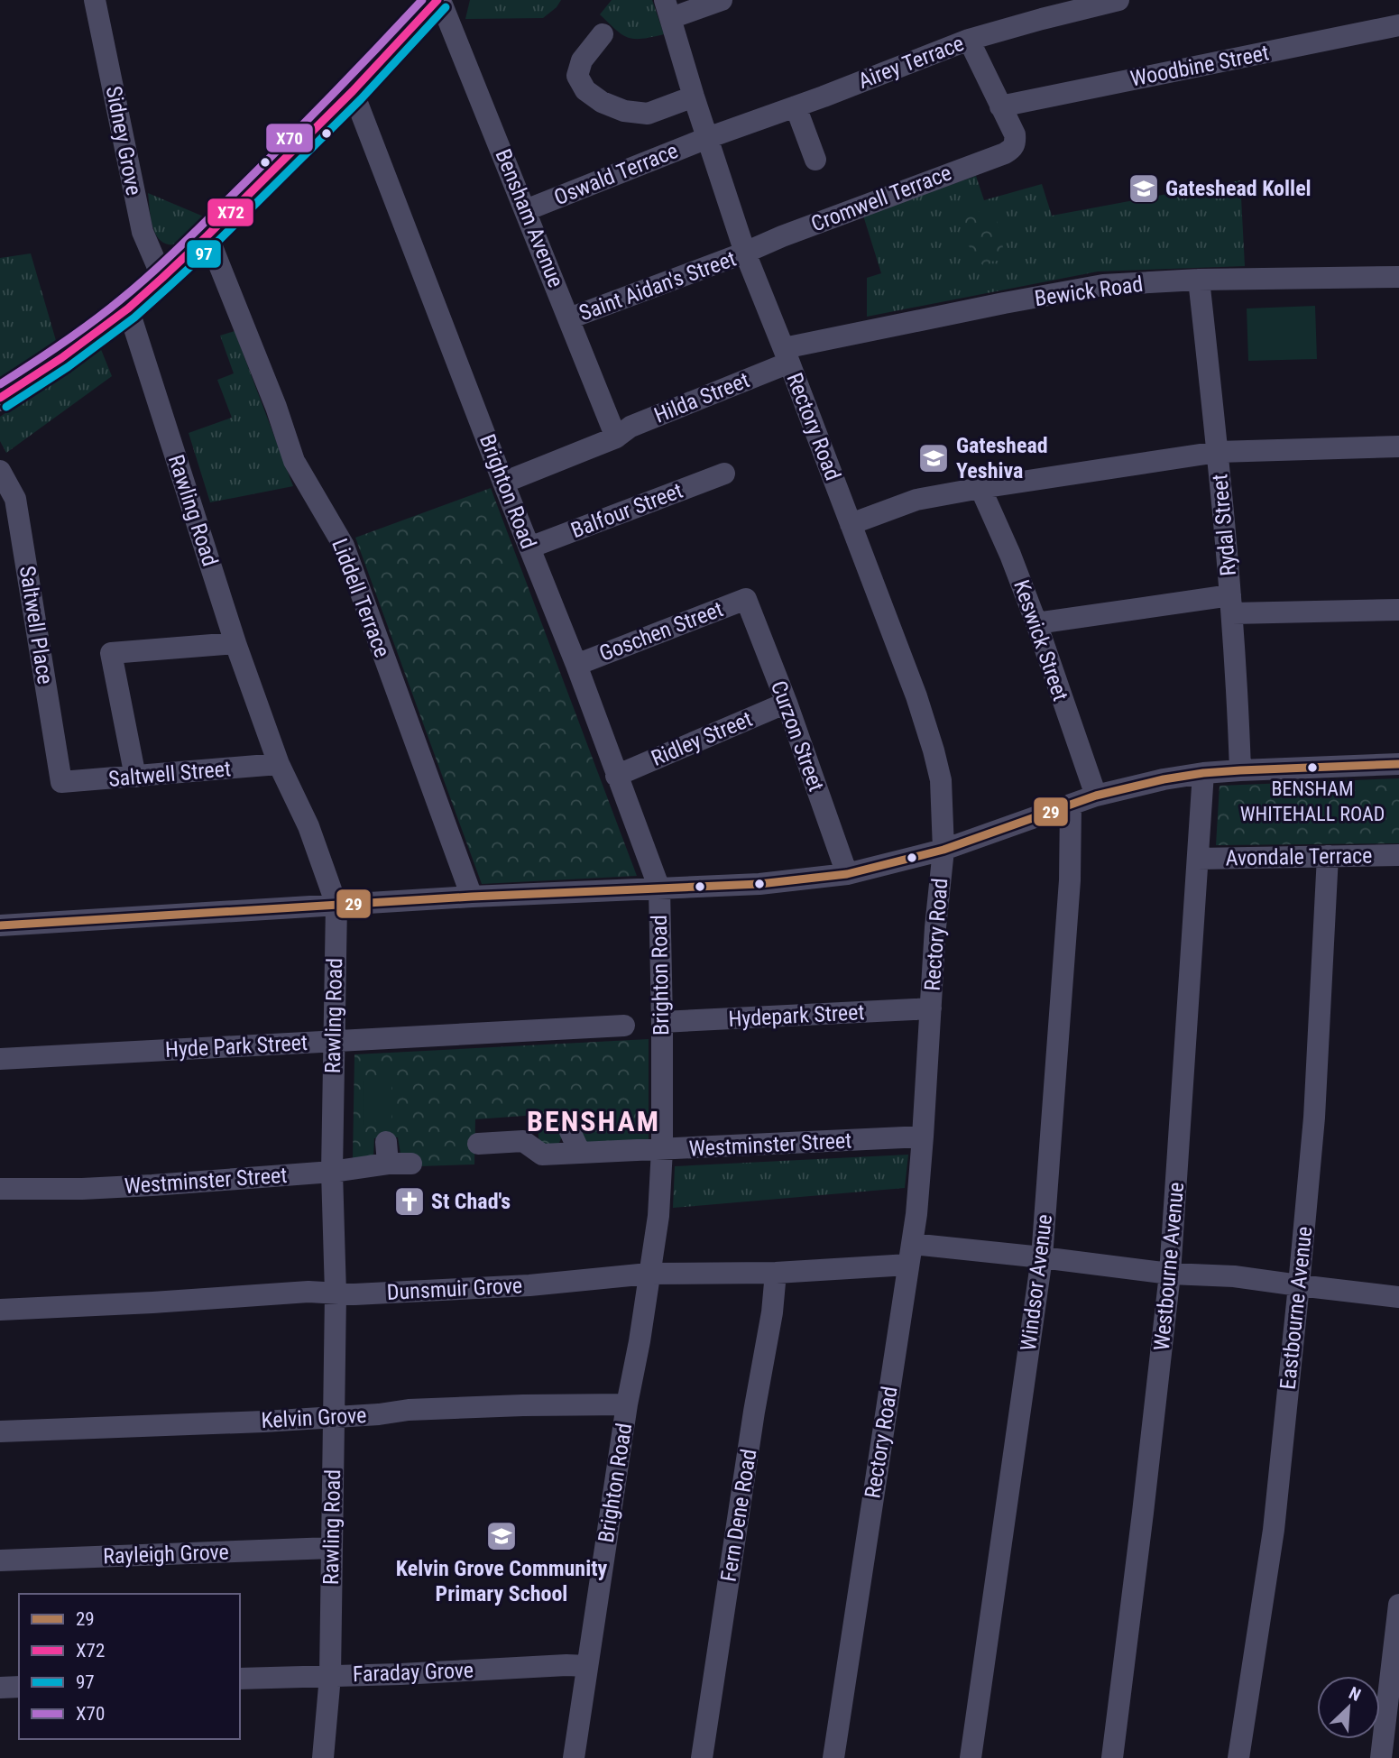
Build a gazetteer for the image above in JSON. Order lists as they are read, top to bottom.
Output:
{
  "streets": {
    "street": [
      "Airey Terrace",
      "Woodbine Street",
      "Sidney Grove",
      "Oswald Terrace",
      "Cromwell Terrace",
      "Bensham Avenue",
      "Saint Aidan's Street",
      "Bewick Road",
      "Hilda Street",
      "Rectory Road",
      "Brighton Road",
      "Rawling Road",
      "Balfour Street",
      "Rydal Street",
      "Liddell Terrace",
      "Saltwell Place",
      "Goschen Street",
      "Keswick Street",
      "Curzon Street",
      "Ridley Street",
      "Saltwell Street",
      "Avondale Terrace",
      "Hydepark Street",
      "Hyde Park Street",
      "Westminster Street",
      "Westbourne Avenue",
      "Windsor Avenue",
      "Dunsmuir Grove",
      "Eastbourne Avenue",
      "Kelvin Grove",
      "Fern Dene Road",
      "Rayleigh Grove",
      "Faraday Grove"
    ]
  },
  "crossings": [
    ["Airey Terrace", "Oswald Terrace"],
    ["Airey Terrace", "Rectory Road"],
    ["Woodbine Street", "Cromwell Terrace"],
    ["Oswald Terrace", "Bensham Avenue"],
    ["Oswald Terrace", "Rectory Road"],
    ["Cromwell Terrace", "Saint Aidan's Street"],
    ["Cromwell Terrace", "Rectory Road"],
    ["Bensham Avenue", "Saint Aidan's Street"],
    ["Bensham Avenue", "Hilda Street"],
    ["Saint Aidan's Street", "Rectory Road"],
    ["Bewick Road", "Hilda Street"],
    ["Bewick Road", "Rectory Road"],
    ["Bewick Road", "Rydal Street"],
    ["Hilda Street", "Rectory Road"],
    ["Hilda Street", "Brighton Road"],
    ["Rectory Road", "Hydepark Street"],
    ["Rectory Road", "Westminster Street"],
    ["Rectory Road", "Dunsmuir Grove"],
    ["Brighton Road", "Balfour Street"],
    ["Brighton Road", "Goschen Street"],
    ["Brighton Road", "Ridley Street"],
    ["Brighton Road", "Hydepark Street"],
    ["Brighton Road", "Westminster Street"],
    ["Brighton Road", "Dunsmuir Grove"],
    ["Brighton Road", "Kelvin Grove"],
    ["Brighton Road", "Faraday Grove"],
    ["Rawling Road", "Saltwell Street"],
    ["Rawling Road", "Hyde Park Street"],
    ["Rawling Road", "Westminster Street"],
    ["Rawling Road", "Dunsmuir Grove"],
    ["Rawling Road", "Kelvin Grove"],
    ["Rawling Road", "Rayleigh Grove"],
    ["Rawling Road", "Faraday Grove"],
    ["Saltwell Place", "Saltwell Street"],
    ["Goschen Street", "Curzon Street"],
    ["Curzon Street", "Ridley Street"],
    ["Avondale Terrace", "Westbourne Avenue"],
    ["Avondale Terrace", "Eastbourne Avenue"],
    ["Westbourne Avenue", "Dunsmuir Grove"],
    ["Windsor Avenue", "Dunsmuir Grove"],
    ["Dunsmuir Grove", "Eastbourne Avenue"],
    ["Dunsmuir Grove", "Fern Dene Road"]
  ],
  "districts": ["BENSHAM"],
  "places": {
    "school or university": ["Gateshead Kollel", "Gateshead Yeshiva", "Kelvin Grove Community Primary School"],
    "other": ["BENSHAM WHITEHALL ROAD"],
    "church": ["St Chad's"]
  },
  "lines": [
    "transit line X72",
    "transit line X70",
    "transit line 97",
    "transit line 29"
  ],
  "legend": [
    "29",
    "X72",
    "97",
    "X70"
  ],
  "north": "top right"
}
